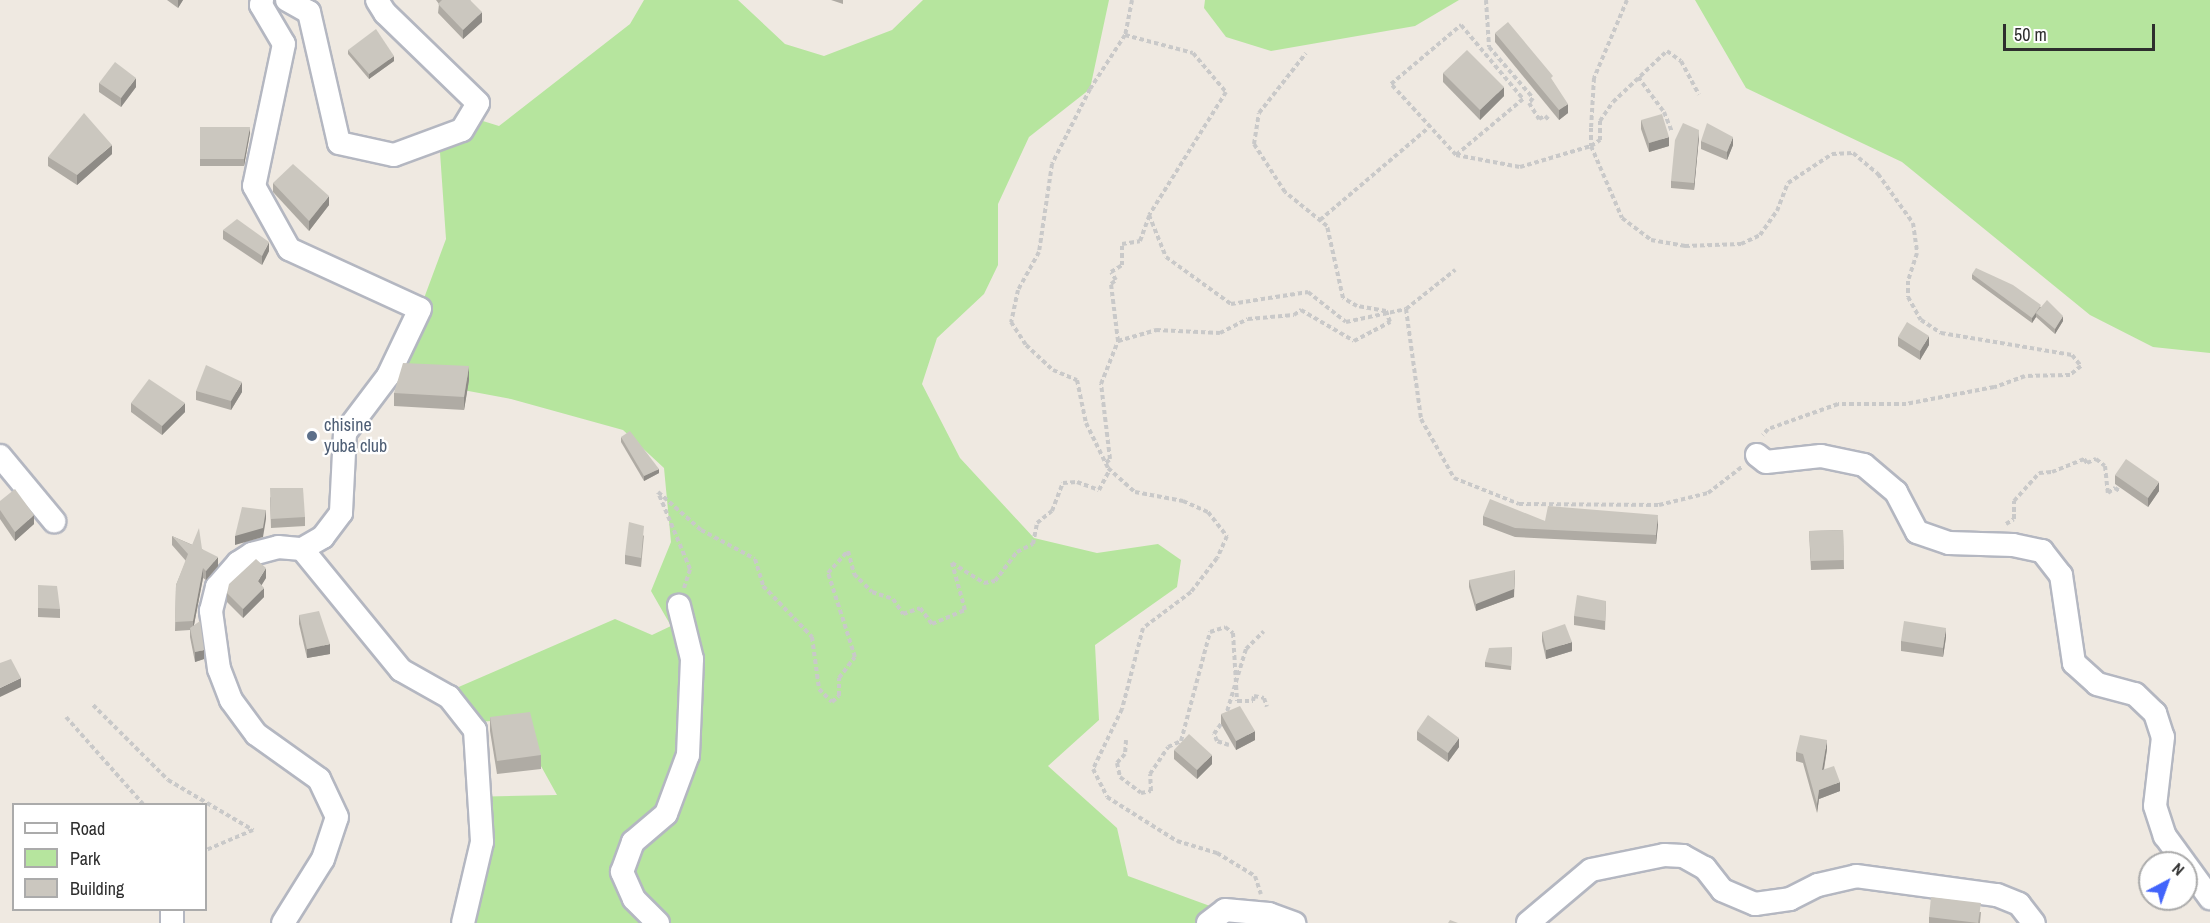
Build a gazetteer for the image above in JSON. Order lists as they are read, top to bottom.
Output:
{
  "places": ["chisine yuba club"],
  "legend": ["Road", "Park", "Building"],
  "scale_bar": "50 m",
  "north": "top right"
}
